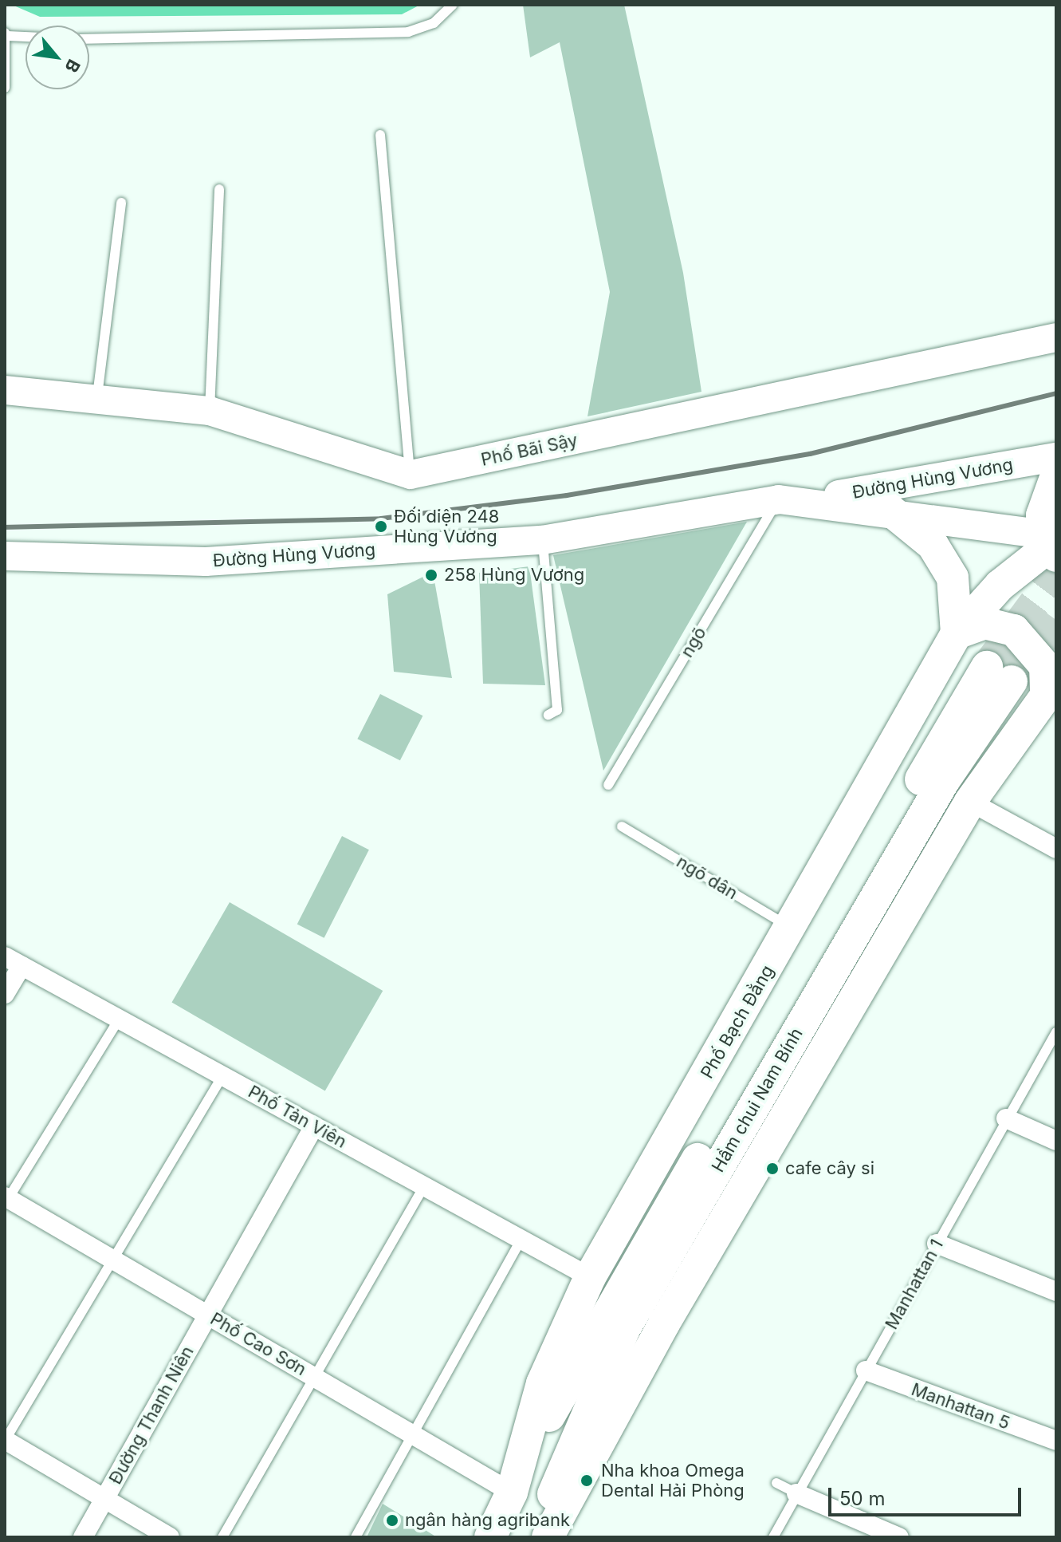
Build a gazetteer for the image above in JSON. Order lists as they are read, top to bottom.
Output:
{
  "streets": {
    "main road": [
      "Phố Bãi Sậy",
      "Đường Hùng Vương",
      "Phố Bạch Đằng",
      "Hầm chui Nam Bính"
    ],
    "street": [
      "Phố Tản Viên",
      "Phố Cao Sơn",
      "Manhattan 5",
      "Đường Thanh Niên"
    ],
    "lane": ["ngõ", "ngõ dân", "Manhattan 1"]
  },
  "crossings": [
    ["Đường Hùng Vương", "ngõ"],
    ["Đường Hùng Vương", "Phố Bạch Đằng"],
    ["ngõ dân", "Phố Bạch Đằng"],
    ["Phố Bạch Đằng", "Hầm chui Nam Bính"],
    ["Phố Bạch Đằng", "Phố Tản Viên"],
    ["Phố Bạch Đằng", "Phố Cao Sơn"],
    ["Hầm chui Nam Bính", "Phố Cao Sơn"],
    ["Phố Tản Viên", "Đường Thanh Niên"],
    ["Manhattan 1", "Manhattan 5"],
    ["Phố Cao Sơn", "Đường Thanh Niên"]
  ],
  "places": [
    "Đối diện 248 Hùng Vương",
    "258 Hùng Vương",
    "cafe cây si",
    "Nha khoa Omega Dental Hải Phòng",
    "ngân hàng agribank"
  ],
  "scale_bar": "50 m",
  "north": "bottom right"
}
